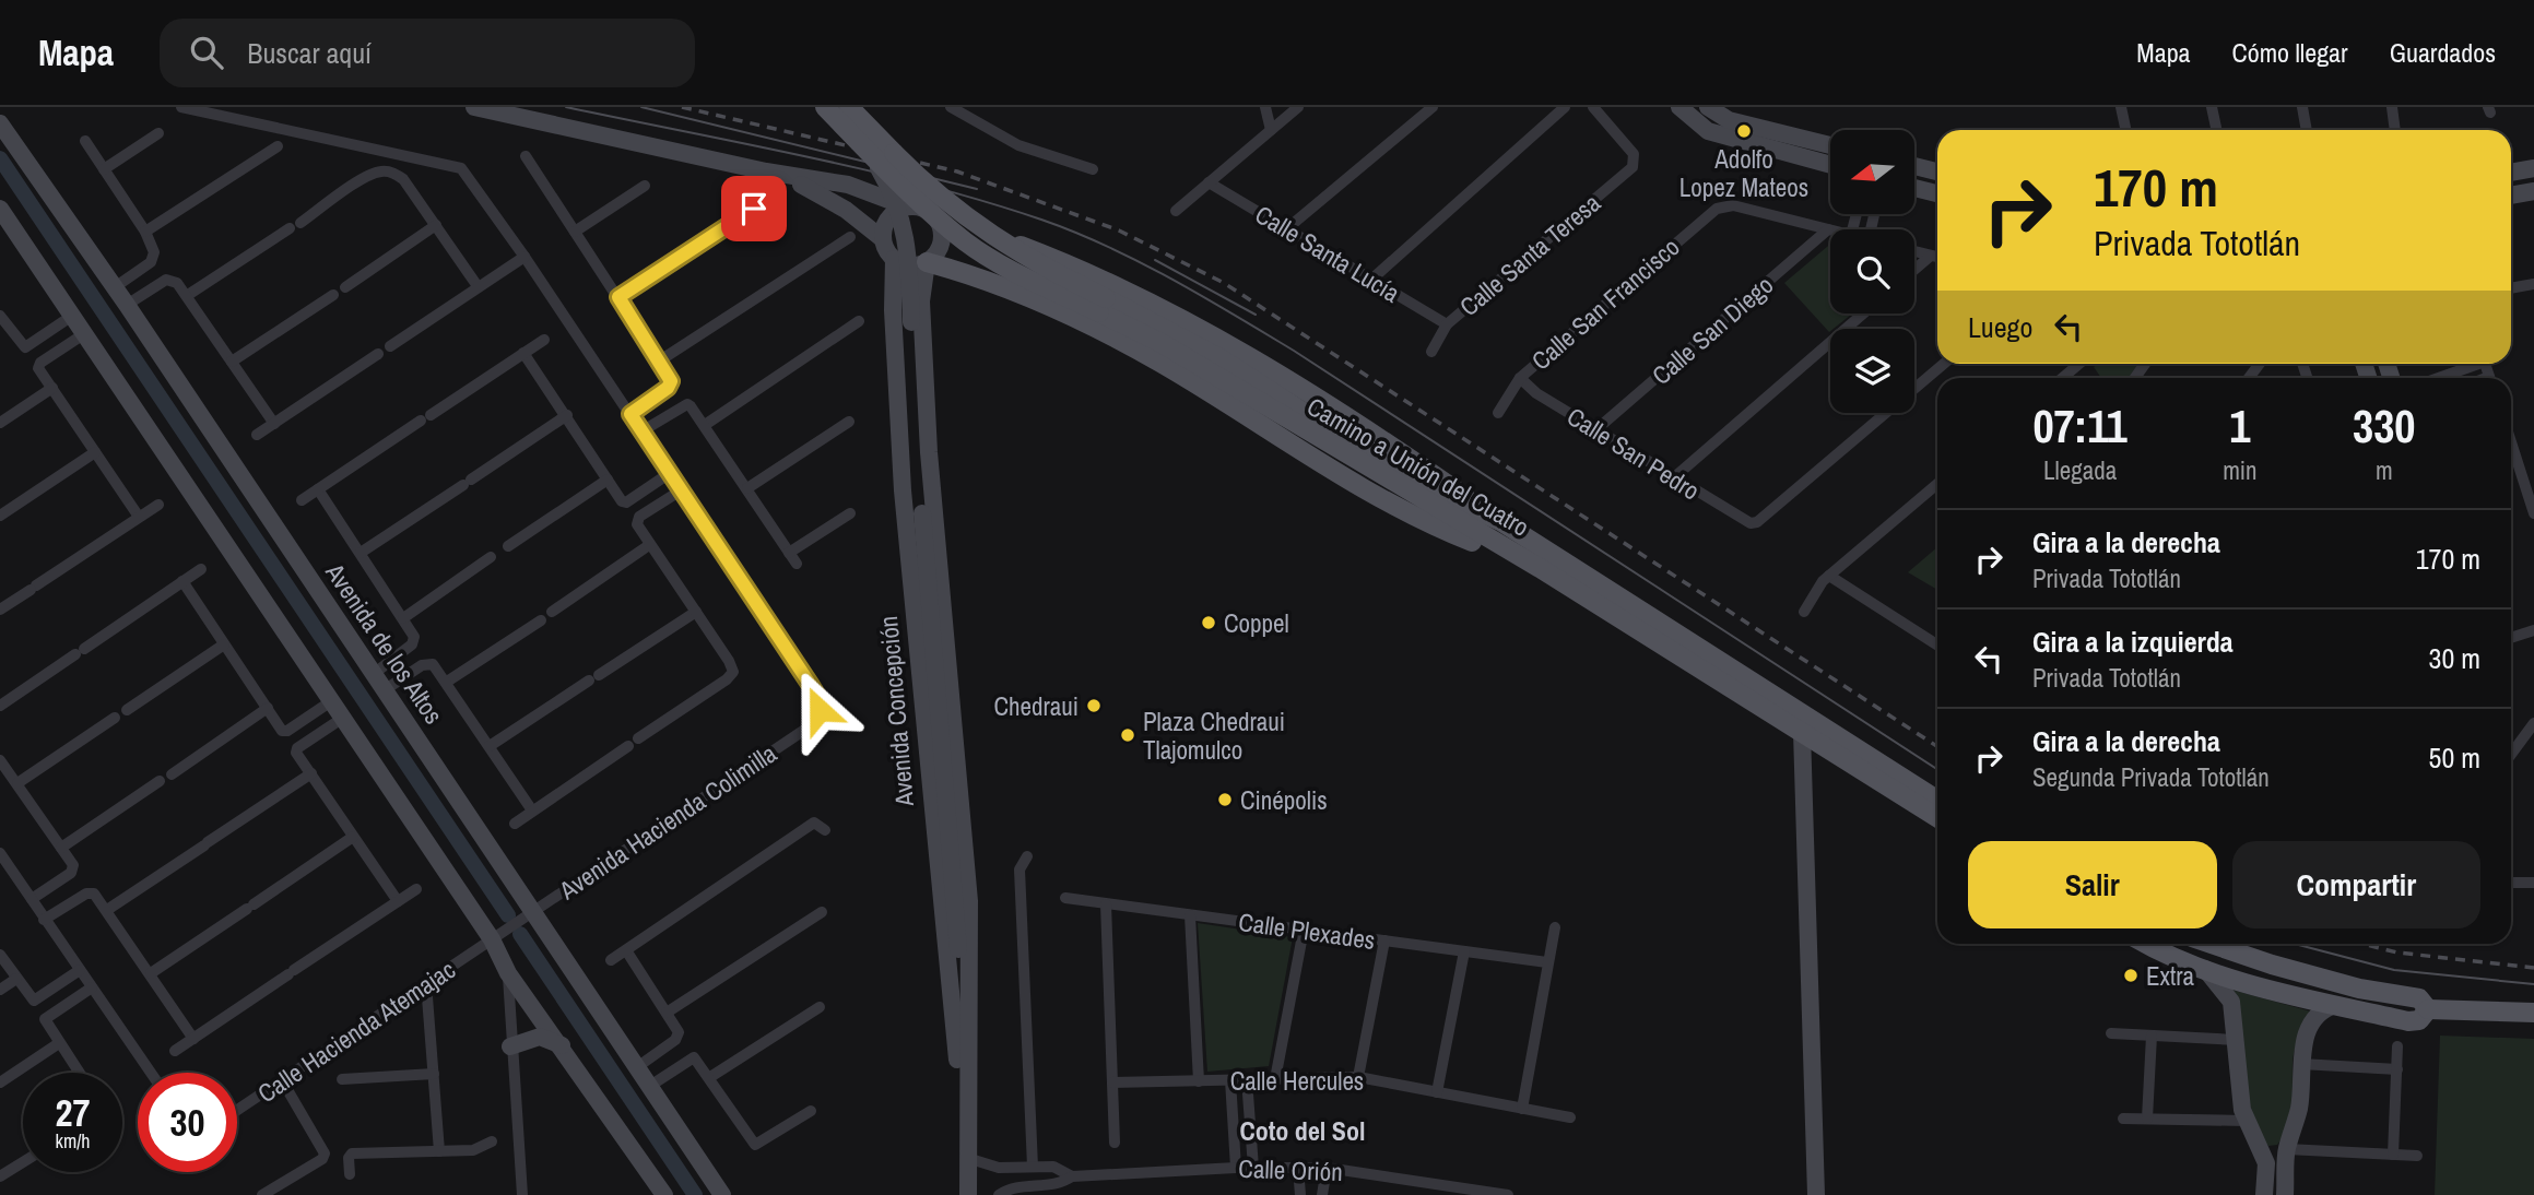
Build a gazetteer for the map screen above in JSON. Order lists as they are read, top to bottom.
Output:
{
  "streets": {
    "main road": ["Camino a Unión del Cuatro"],
    "street": [
      "Calle Santa Lucía",
      "Calle Santa Teresa",
      "Calle San Francisco",
      "Calle San Diego",
      "Calle San Pedro",
      "Avenida de los Altos",
      "Avenida Concepción",
      "Avenida Hacienda Colimilla",
      "Calle Plexades",
      "Calle Hacienda Atemajac",
      "Calle Hercules",
      "Calle Orión"
    ]
  },
  "crossings": [
    ["Calle Santa Lucía", "Calle Santa Teresa"],
    ["Calle San Francisco", "Calle San Diego"],
    ["Calle San Francisco", "Calle San Pedro"],
    ["Calle San Diego", "Calle San Pedro"],
    ["Camino a Unión del Cuatro", "Avenida Concepción"],
    ["Avenida de los Altos", "Avenida Hacienda Colimilla"],
    ["Avenida Concepción", "Calle Orión"],
    ["Avenida Hacienda Colimilla", "Calle Hacienda Atemajac"]
  ],
  "districts": ["Coto del Sol"],
  "places": [
    "Adolfo Lopez Mateos",
    "Coppel",
    "Chedraui",
    "Plaza Chedraui Tlajomulco",
    "Cinépolis",
    "Extra"
  ],
  "north": "left",
  "page": {
    "header": "Mapa",
    "search": "Buscar aquí",
    "nav": ["Mapa", "Cómo llegar", "Guardados"],
    "turn": ["170 m", "Privada Tototlán"],
    "then": "Luego",
    "eta": [
      "07:11",
      "Llegada",
      "1",
      "min",
      "330",
      "m"
    ],
    "list": [
      {
        "name": "Gira a la derecha",
        "note": "Privada Tototlán",
        "value": "170 m"
      },
      {
        "name": "Gira a la izquierda",
        "note": "Privada Tototlán",
        "value": "30 m"
      },
      {
        "name": "Gira a la derecha",
        "note": "Segunda Privada Tototlán",
        "value": "50 m"
      }
    ],
    "buttons": ["Salir", "Compartir"],
    "speed": "27 km/h",
    "limit": "30"
  }
}
